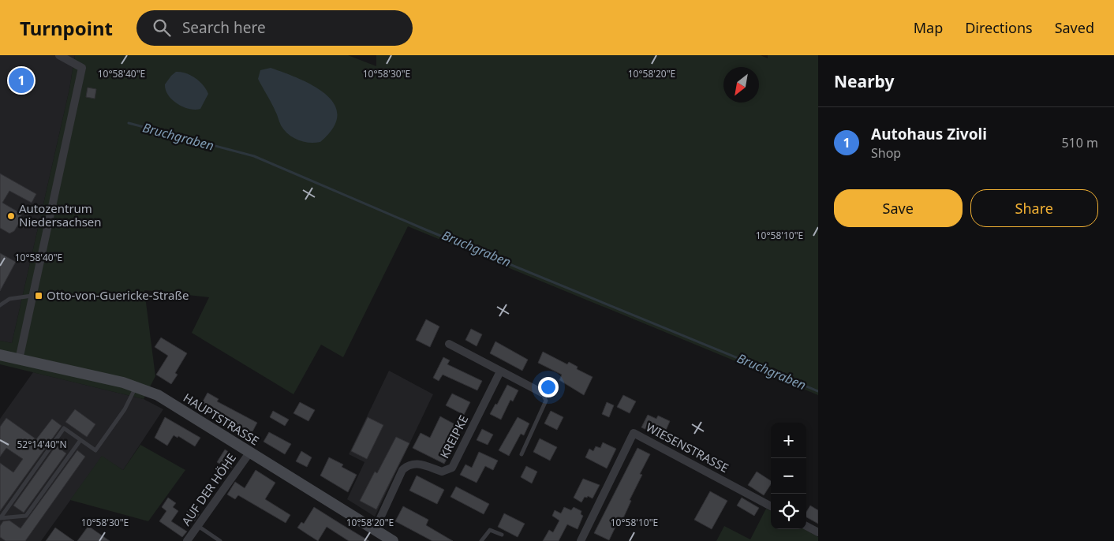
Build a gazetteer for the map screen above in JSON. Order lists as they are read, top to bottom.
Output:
{
  "streets": {
    "main road": ["HAUPTSTRASSE"],
    "street": ["KREIPKE", "WIESENSTRASSE", "AUF DER HÖHE"]
  },
  "crossings": [
    ["HAUPTSTRASSE", "KREIPKE"],
    ["HAUPTSTRASSE", "AUF DER HÖHE"]
  ],
  "water": ["Bruchgraben"],
  "places": {
    "other": ["Autozentrum Niedersachsen"],
    "transit": ["Otto-von-Guericke-Straße"]
  },
  "north": "bottom left",
  "page": {
    "header": "Turnpoint",
    "search": "Search here",
    "nav": ["Map", "Directions", "Saved"],
    "heading": "Nearby",
    "pins": "1",
    "list": [
      {
        "mark": "1",
        "name": "Autohaus Zivoli",
        "note": "Shop",
        "value": "510 m"
      }
    ],
    "buttons": ["Save", "Share"],
    "map_buttons": ["+", "−"]
  },
  "coordinates": [
    "10°58'30\"E",
    "10°58'20\"E",
    "10°58'40\"E",
    "10°58'10\"E",
    "52°14'40\"N"
  ]
}
